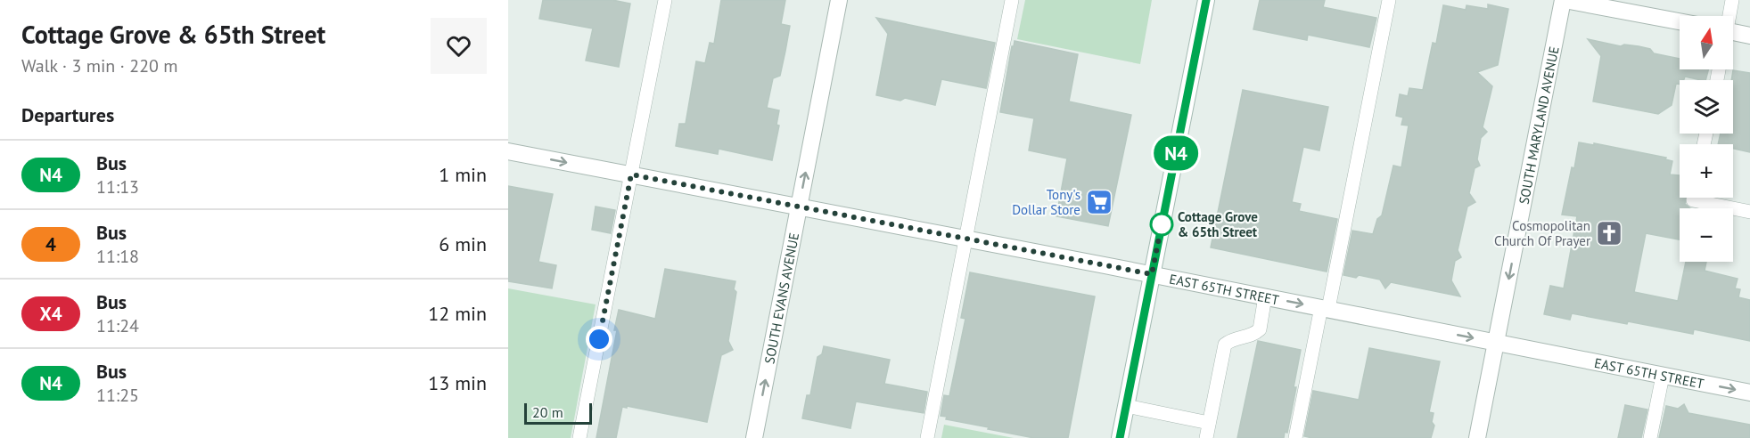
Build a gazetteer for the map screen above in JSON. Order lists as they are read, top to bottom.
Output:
{
  "streets": {
    "street": ["SOUTH MARYLAND AVENUE", "EAST 65TH STREET", "SOUTH EVANS AVENUE"]
  },
  "crossings": [
    ["SOUTH MARYLAND AVENUE", "EAST 65TH STREET"],
    ["EAST 65TH STREET", "SOUTH EVANS AVENUE"]
  ],
  "one_way": ["SOUTH MARYLAND AVENUE", "EAST 65TH STREET", "SOUTH EVANS AVENUE"],
  "places": {
    "supermarket": ["Tony's Dollar Store"],
    "other": ["Cottage Grove & 65th Street"],
    "church": ["Cosmopolitan Church Of Prayer"]
  },
  "lines": ["bus line N4"],
  "scale_bar": "20 m",
  "north": "top",
  "page": {
    "heading": [
      ["Cottage Grove & 65th Street", "Walk · 3 min · 220 m"],
      "Departures"
    ],
    "on_map": "N4",
    "map_buttons": ["+", "−"],
    "list": [
      {
        "mark": "N4",
        "name": "Bus",
        "note": "11:13",
        "value": "1 min"
      },
      {
        "mark": "4",
        "name": "Bus",
        "note": "11:18",
        "value": "6 min"
      },
      {
        "mark": "X4",
        "name": "Bus",
        "note": "11:24",
        "value": "12 min"
      },
      {
        "mark": "N4",
        "name": "Bus",
        "note": "11:25",
        "value": "13 min"
      }
    ],
    "scale": "20 m"
  }
}
